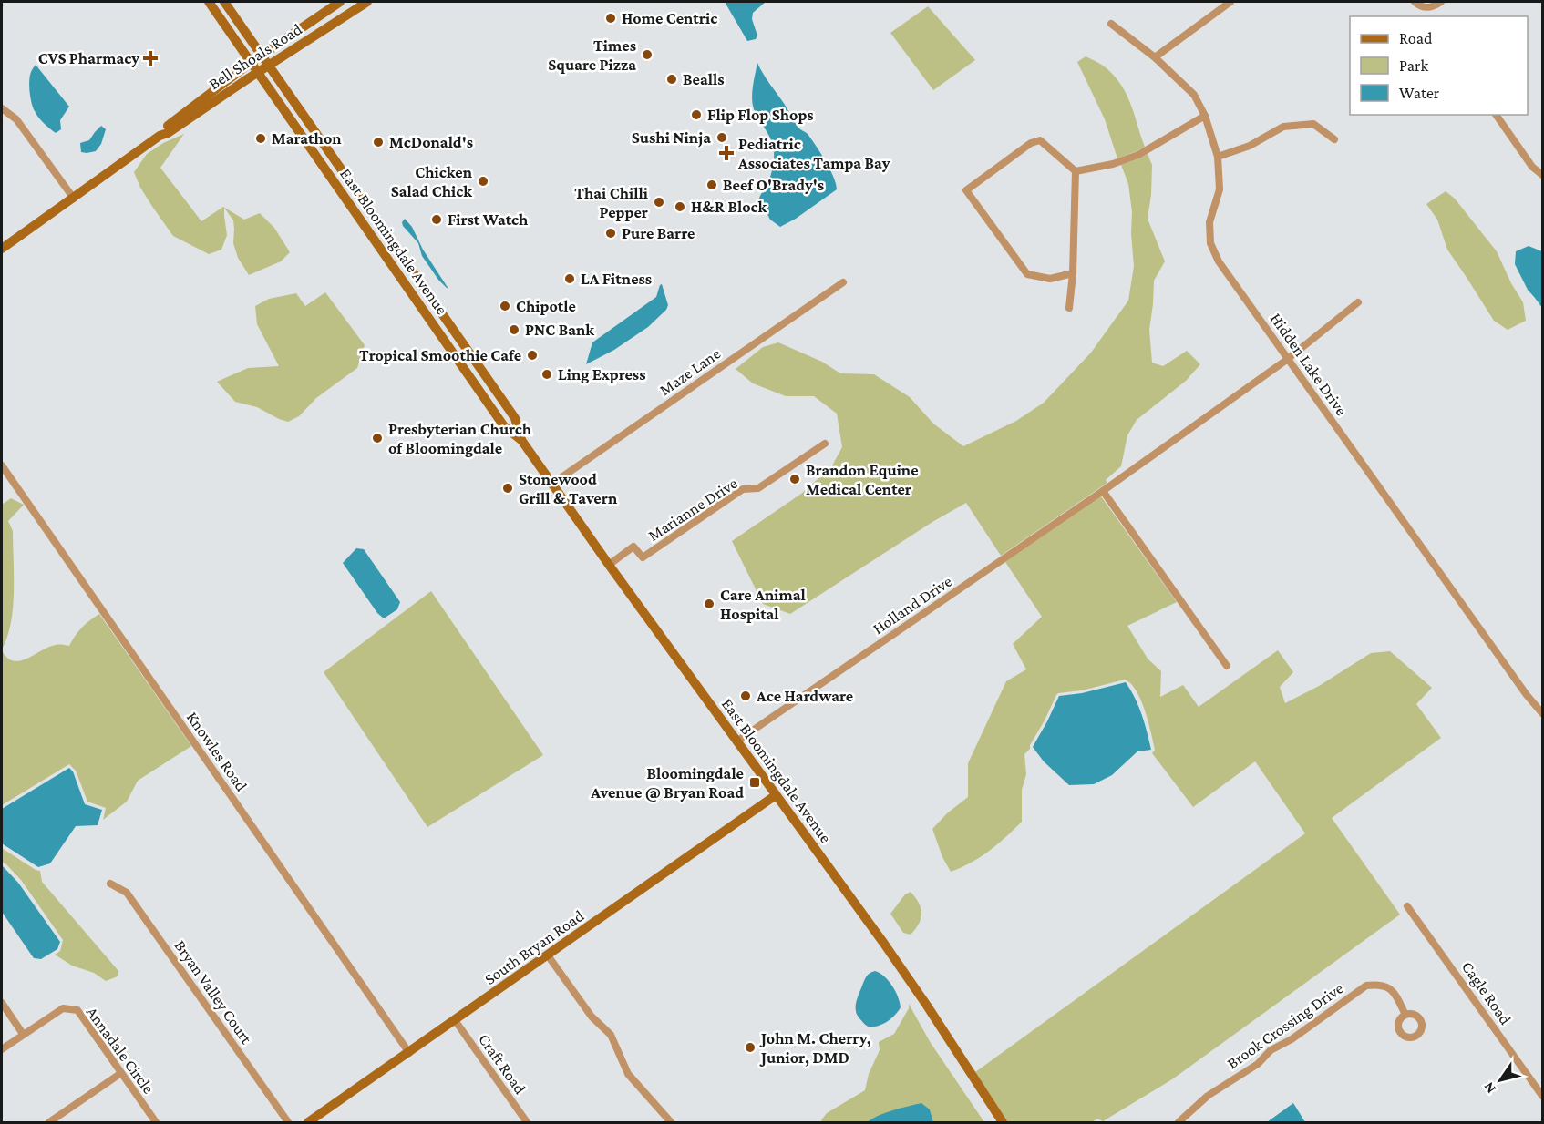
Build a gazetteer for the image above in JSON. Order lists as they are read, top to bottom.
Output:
{
  "streets": {
    "main road": ["Bell Shoals Road", "East Bloomingdale Avenue", "South Bryan Road"],
    "street": [
      "Hidden Lake Drive",
      "Maze Lane",
      "Marianne Drive",
      "Holland Drive",
      "Knowles Road",
      "Bryan Valley Court",
      "Cagle Road",
      "Brook Crossing Drive",
      "Annadale Circle",
      "Craft Road"
    ]
  },
  "crossings": [
    ["Bell Shoals Road", "East Bloomingdale Avenue"],
    ["East Bloomingdale Avenue", "Maze Lane"],
    ["East Bloomingdale Avenue", "Marianne Drive"],
    ["East Bloomingdale Avenue", "Holland Drive"],
    ["East Bloomingdale Avenue", "South Bryan Road"],
    ["Hidden Lake Drive", "Holland Drive"],
    ["Knowles Road", "South Bryan Road"],
    ["South Bryan Road", "Craft Road"]
  ],
  "places": {
    "other": [
      "Home Centric",
      "Times Square Pizza",
      "Bealls",
      "Flip Flop Shops",
      "Sushi Ninja",
      "Marathon",
      "McDonald's",
      "Chicken Salad Chick",
      "Beef O'Brady's",
      "Thai Chilli Pepper",
      "H&R Block",
      "First Watch",
      "Pure Barre",
      "LA Fitness",
      "Chipotle",
      "PNC Bank",
      "Tropical Smoothie Cafe",
      "Ling Express",
      "Presbyterian Church of Bloomingdale",
      "Brandon Equine Medical Center",
      "Stonewood Grill & Tavern",
      "Care Animal Hospital",
      "Ace Hardware",
      "John M. Cherry, Junior, DMD"
    ],
    "health": ["CVS Pharmacy", "Pediatric Associates Tampa Bay"],
    "transit": ["Bloomingdale Avenue @ Bryan Road"]
  },
  "legend": ["Road", "Park", "Water"],
  "north": "bottom left"
}
